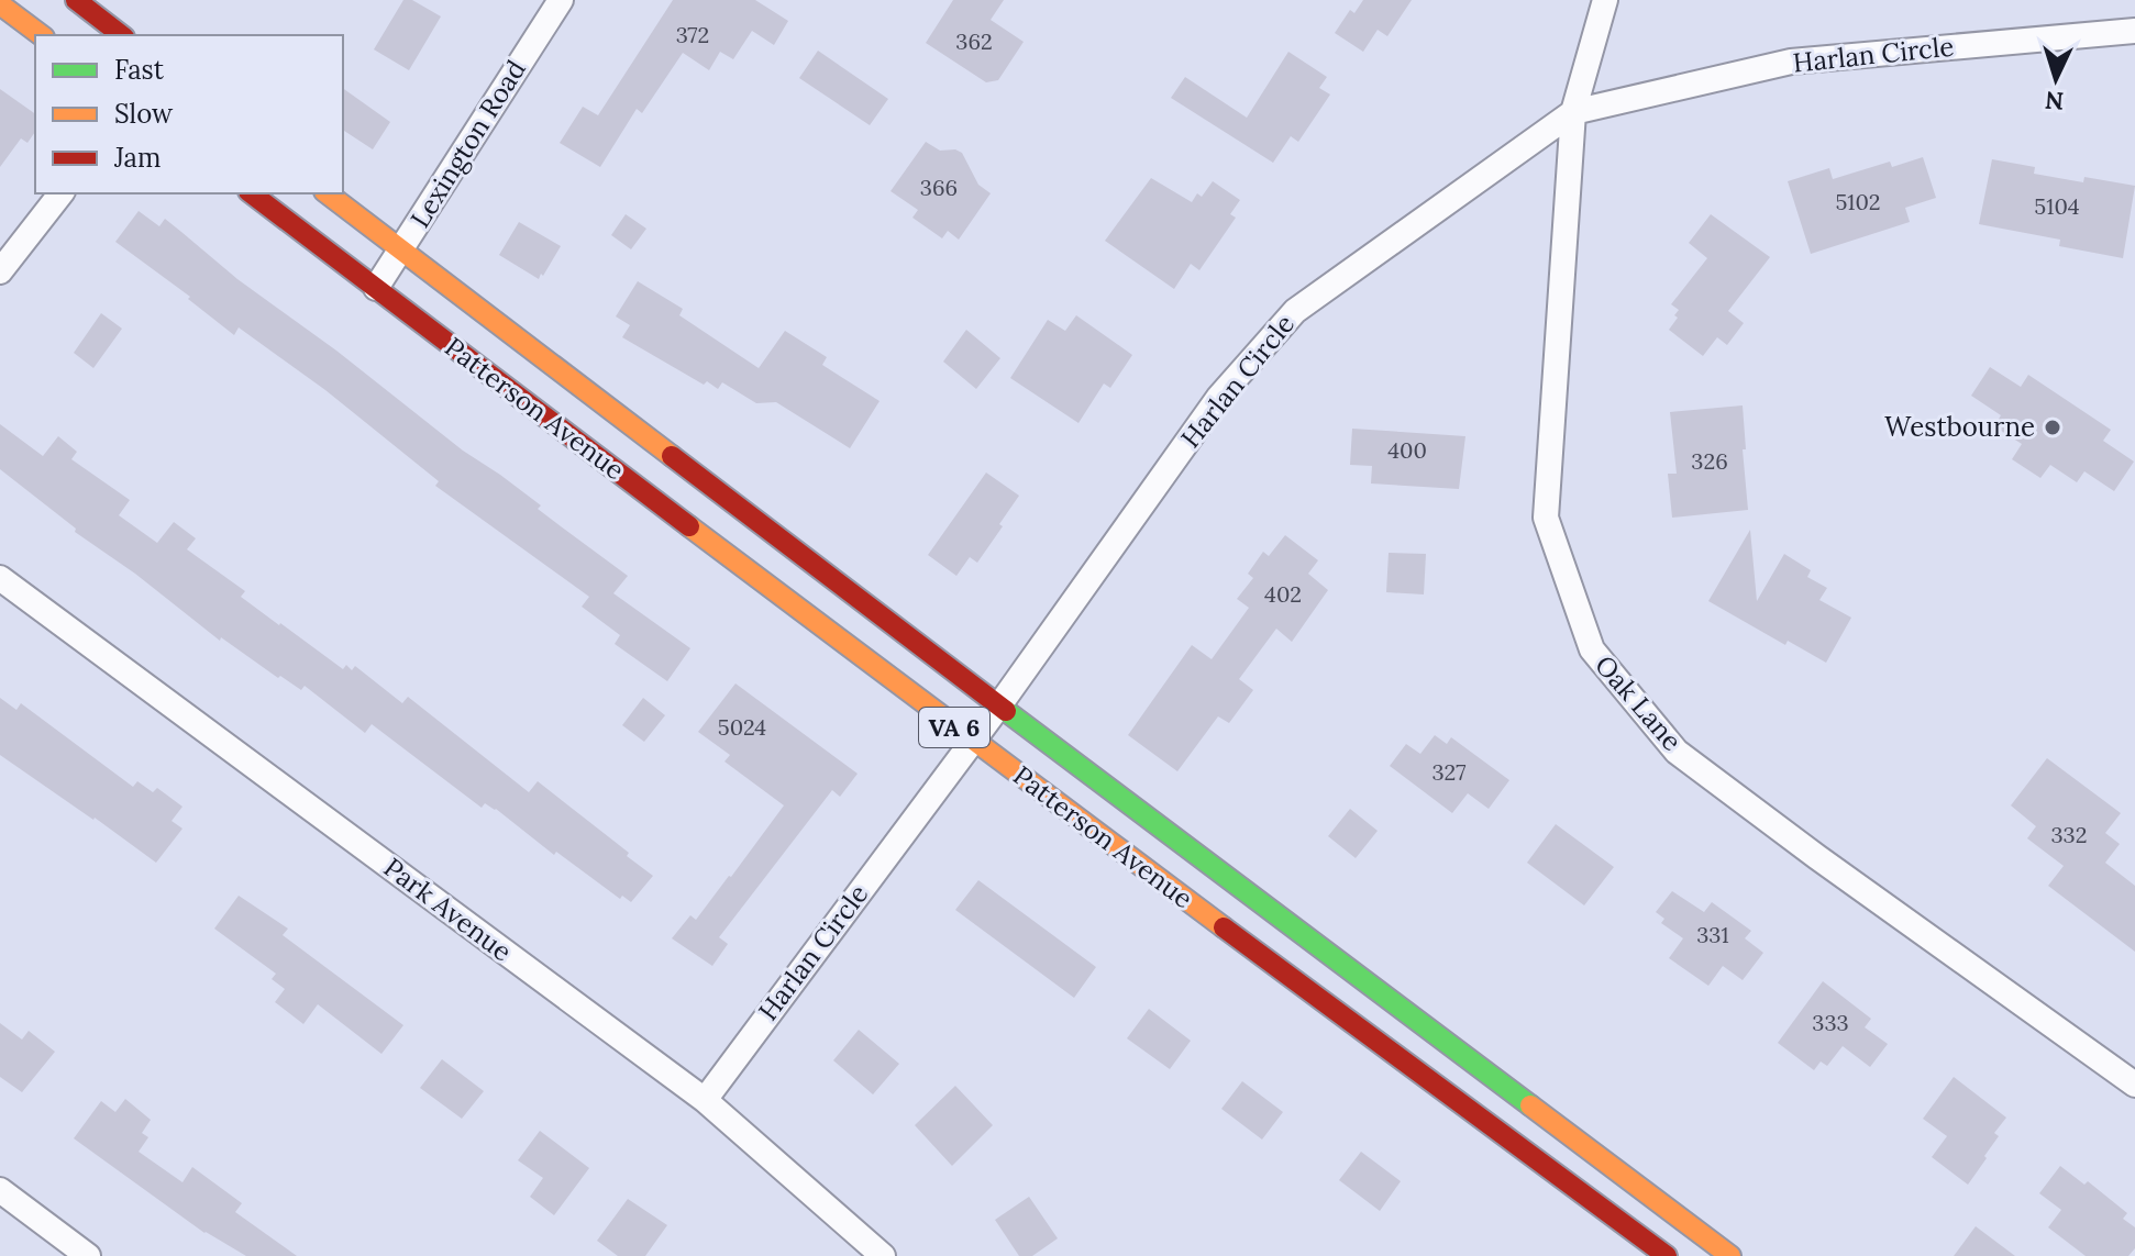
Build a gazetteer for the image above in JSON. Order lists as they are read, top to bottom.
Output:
{
  "streets": {
    "main road": ["Patterson Avenue", "VA 6"],
    "street": [
      "Harlan Circle",
      "Lexington Road",
      "Oak Lane",
      "Park Avenue"
    ]
  },
  "crossings": [
    ["Harlan Circle", "Patterson Avenue"],
    ["Harlan Circle", "Oak Lane"],
    ["Harlan Circle", "Park Avenue"],
    ["Lexington Road", "Patterson Avenue"]
  ],
  "places": ["Westbourne"],
  "house_numbers": [
    "372",
    "362",
    "366",
    "5102",
    "5104",
    "400",
    "326",
    "402",
    "5024",
    "327",
    "332",
    "331",
    "333"
  ],
  "legend": ["Fast", "Slow", "Jam"],
  "north": "bottom"
}
